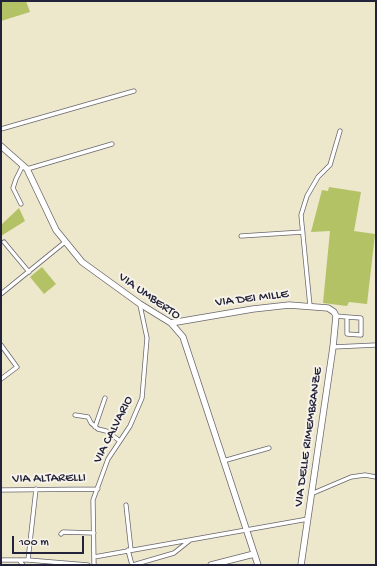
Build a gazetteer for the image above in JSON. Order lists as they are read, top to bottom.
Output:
{
  "streets": {
    "main road": ["VIA UMBERTO", "VIA DEI MILLE", "VIA DELLE RIMEMBRANZE"],
    "street": ["VIA CALVARIO", "VIA ALTARELLI"]
  },
  "crossings": [
    ["VIA UMBERTO", "VIA DEI MILLE"],
    ["VIA UMBERTO", "VIA CALVARIO"],
    ["VIA DEI MILLE", "VIA DELLE RIMEMBRANZE"],
    ["VIA CALVARIO", "VIA ALTARELLI"]
  ],
  "scale_bar": "100 m"
}
